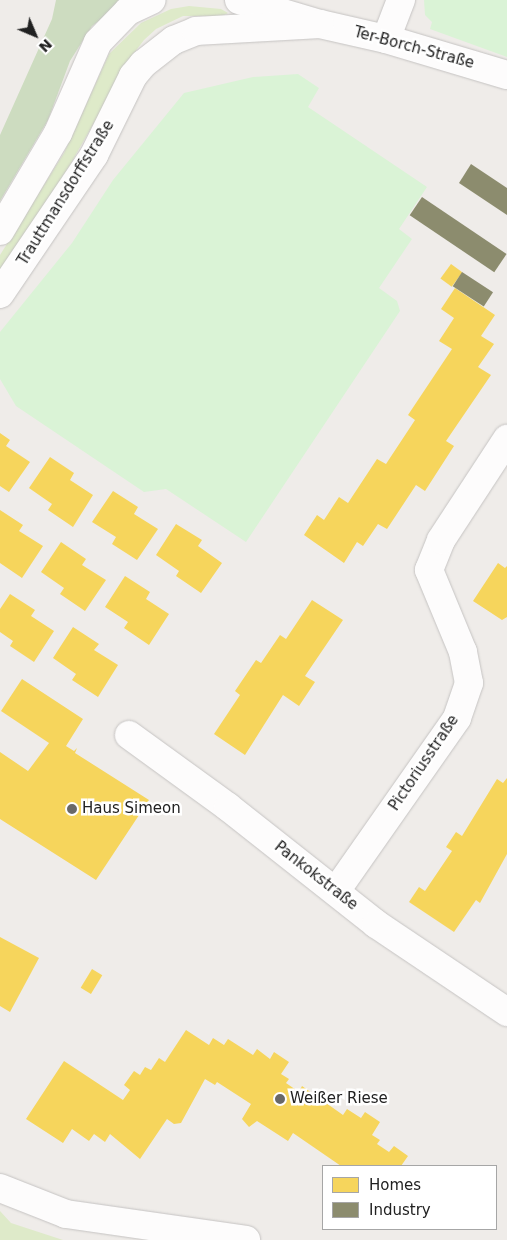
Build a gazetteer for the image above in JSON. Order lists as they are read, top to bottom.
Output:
{
  "streets": {
    "street": [
      "Ter-Borch-Straße",
      "Trauttmansdorffstraße",
      "Pictoriusstraße",
      "Pankokstraße"
    ]
  },
  "crossings": [
    ["Ter-Borch-Straße", "Trauttmansdorffstraße"],
    ["Pictoriusstraße", "Pankokstraße"]
  ],
  "places": ["Haus Simeon", "Weißer Riese"],
  "legend": ["Homes", "Industry"],
  "north": "bottom right"
}
